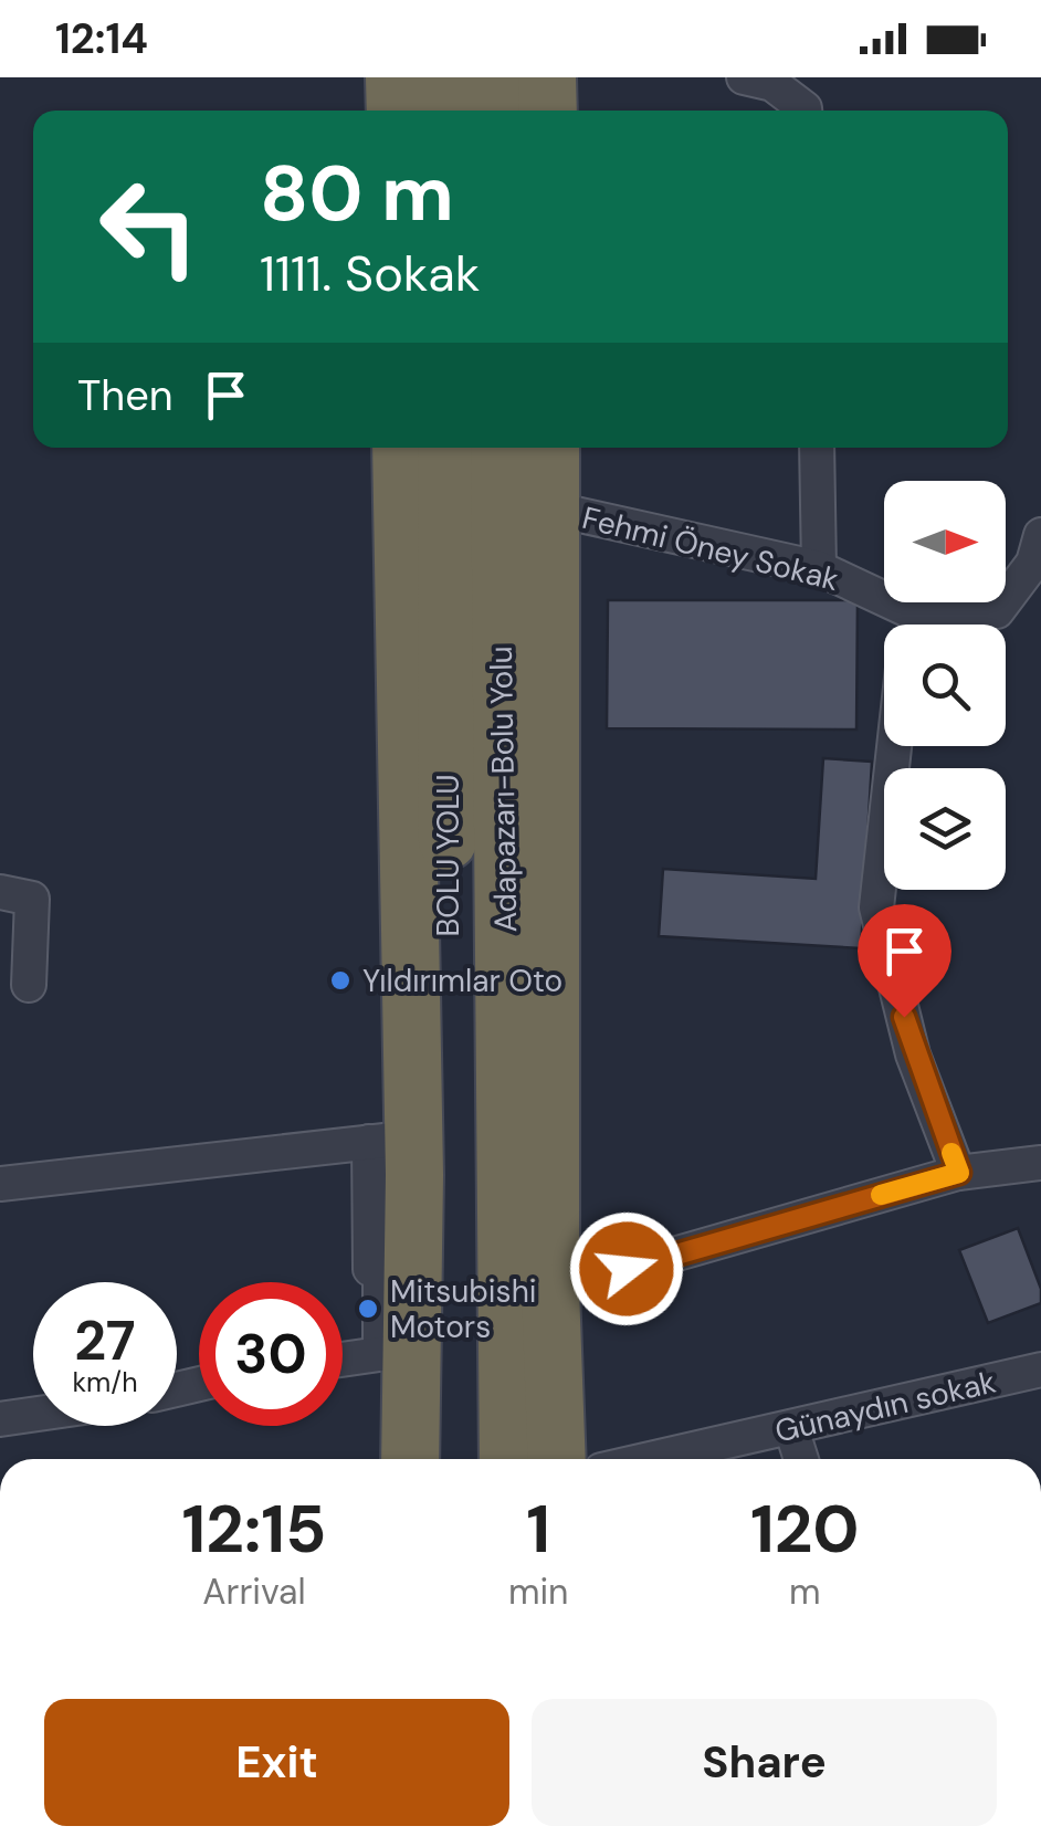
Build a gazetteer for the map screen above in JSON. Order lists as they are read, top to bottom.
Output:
{
  "streets": {
    "highway": ["Adapazarı-Bolu Yolu", "BOLU YOLU"],
    "street": ["Fehmi Öney Sokak", "Günaydın sokak"]
  },
  "places": ["Yıldırımlar Oto", "Mitsubishi Motors"],
  "north": "right",
  "page": {
    "status": "12:14",
    "turn": ["80 m", "1111. Sokak"],
    "then": "Then",
    "speed": "27 km/h",
    "limit": "30",
    "eta": [
      "12:15",
      "Arrival",
      "1",
      "min",
      "120",
      "m"
    ],
    "buttons": ["Exit", "Share"]
  }
}
